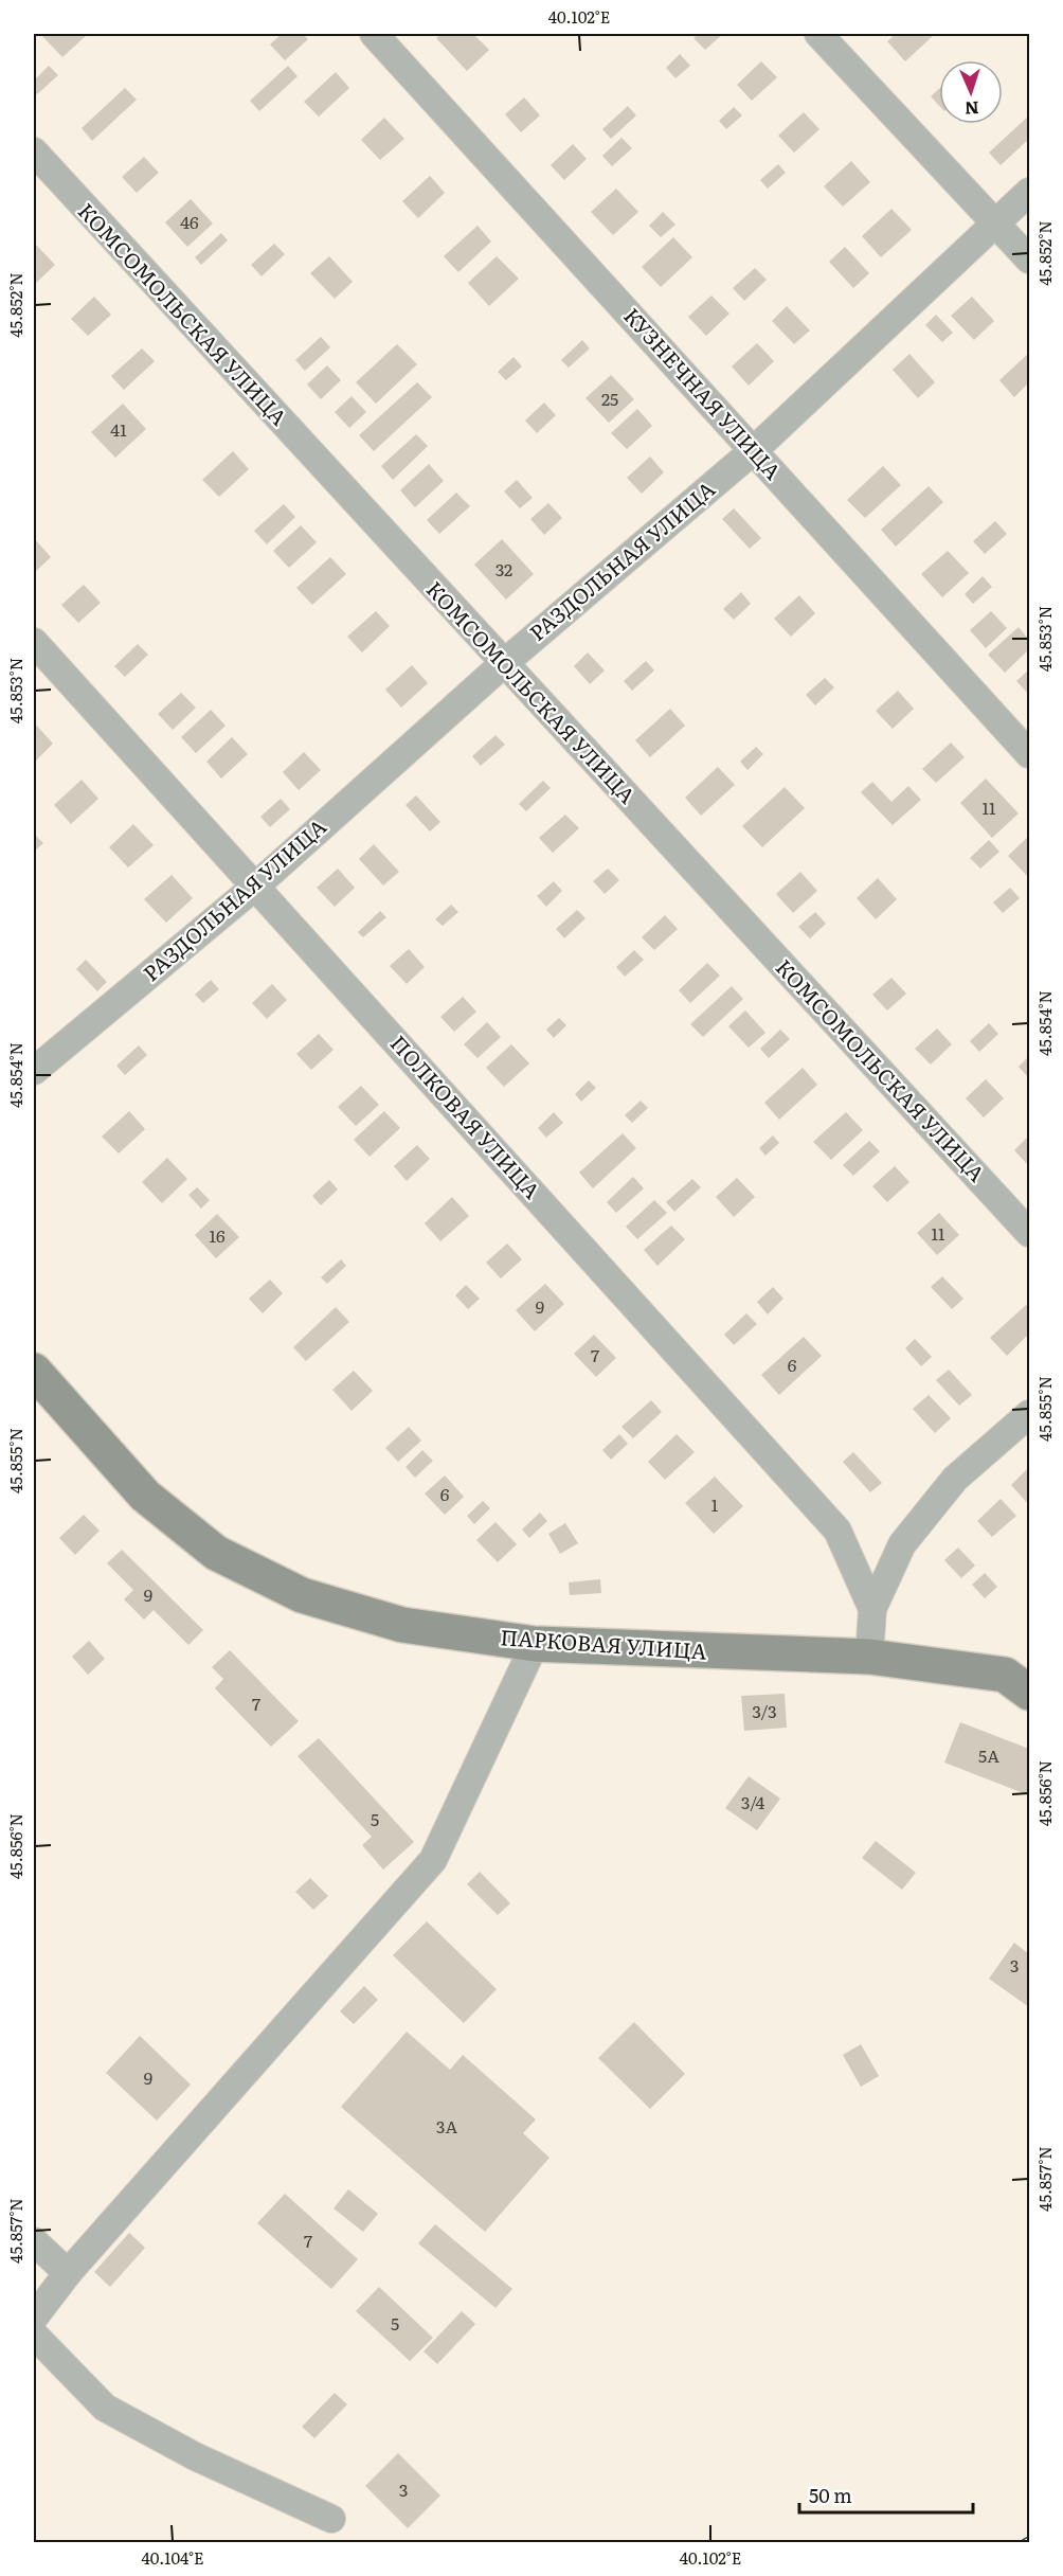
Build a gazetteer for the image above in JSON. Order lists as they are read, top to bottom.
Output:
{
  "streets": {
    "main road": ["ПАРКОВАЯ УЛИЦА"],
    "street": [
      "КОМСОМОЛЬСКАЯ УЛИЦА",
      "КУЗНЕЧНАЯ УЛИЦА",
      "РАЗДОЛЬНАЯ УЛИЦА",
      "ПОЛКОВАЯ УЛИЦА"
    ]
  },
  "crossings": [
    ["КОМСОМОЛЬСКАЯ УЛИЦА", "РАЗДОЛЬНАЯ УЛИЦА"],
    ["КУЗНЕЧНАЯ УЛИЦА", "РАЗДОЛЬНАЯ УЛИЦА"],
    ["РАЗДОЛЬНАЯ УЛИЦА", "ПОЛКОВАЯ УЛИЦА"]
  ],
  "house_numbers": [
    "46",
    "25",
    "41",
    "32",
    "11",
    "11",
    "16",
    "9",
    "7",
    "6",
    "6",
    "1",
    "9",
    "7",
    "3/3",
    "5А",
    "3/4",
    "5",
    "3",
    "9",
    "3А",
    "7",
    "5",
    "3"
  ],
  "scale_bar": "50 m",
  "north": "bottom",
  "coordinates": [
    "40.102°E",
    "45.852°N",
    "45.853°N",
    "45.854°N",
    "45.855°N",
    "45.856°N",
    "45.857°N",
    "40.104°E"
  ]
}
